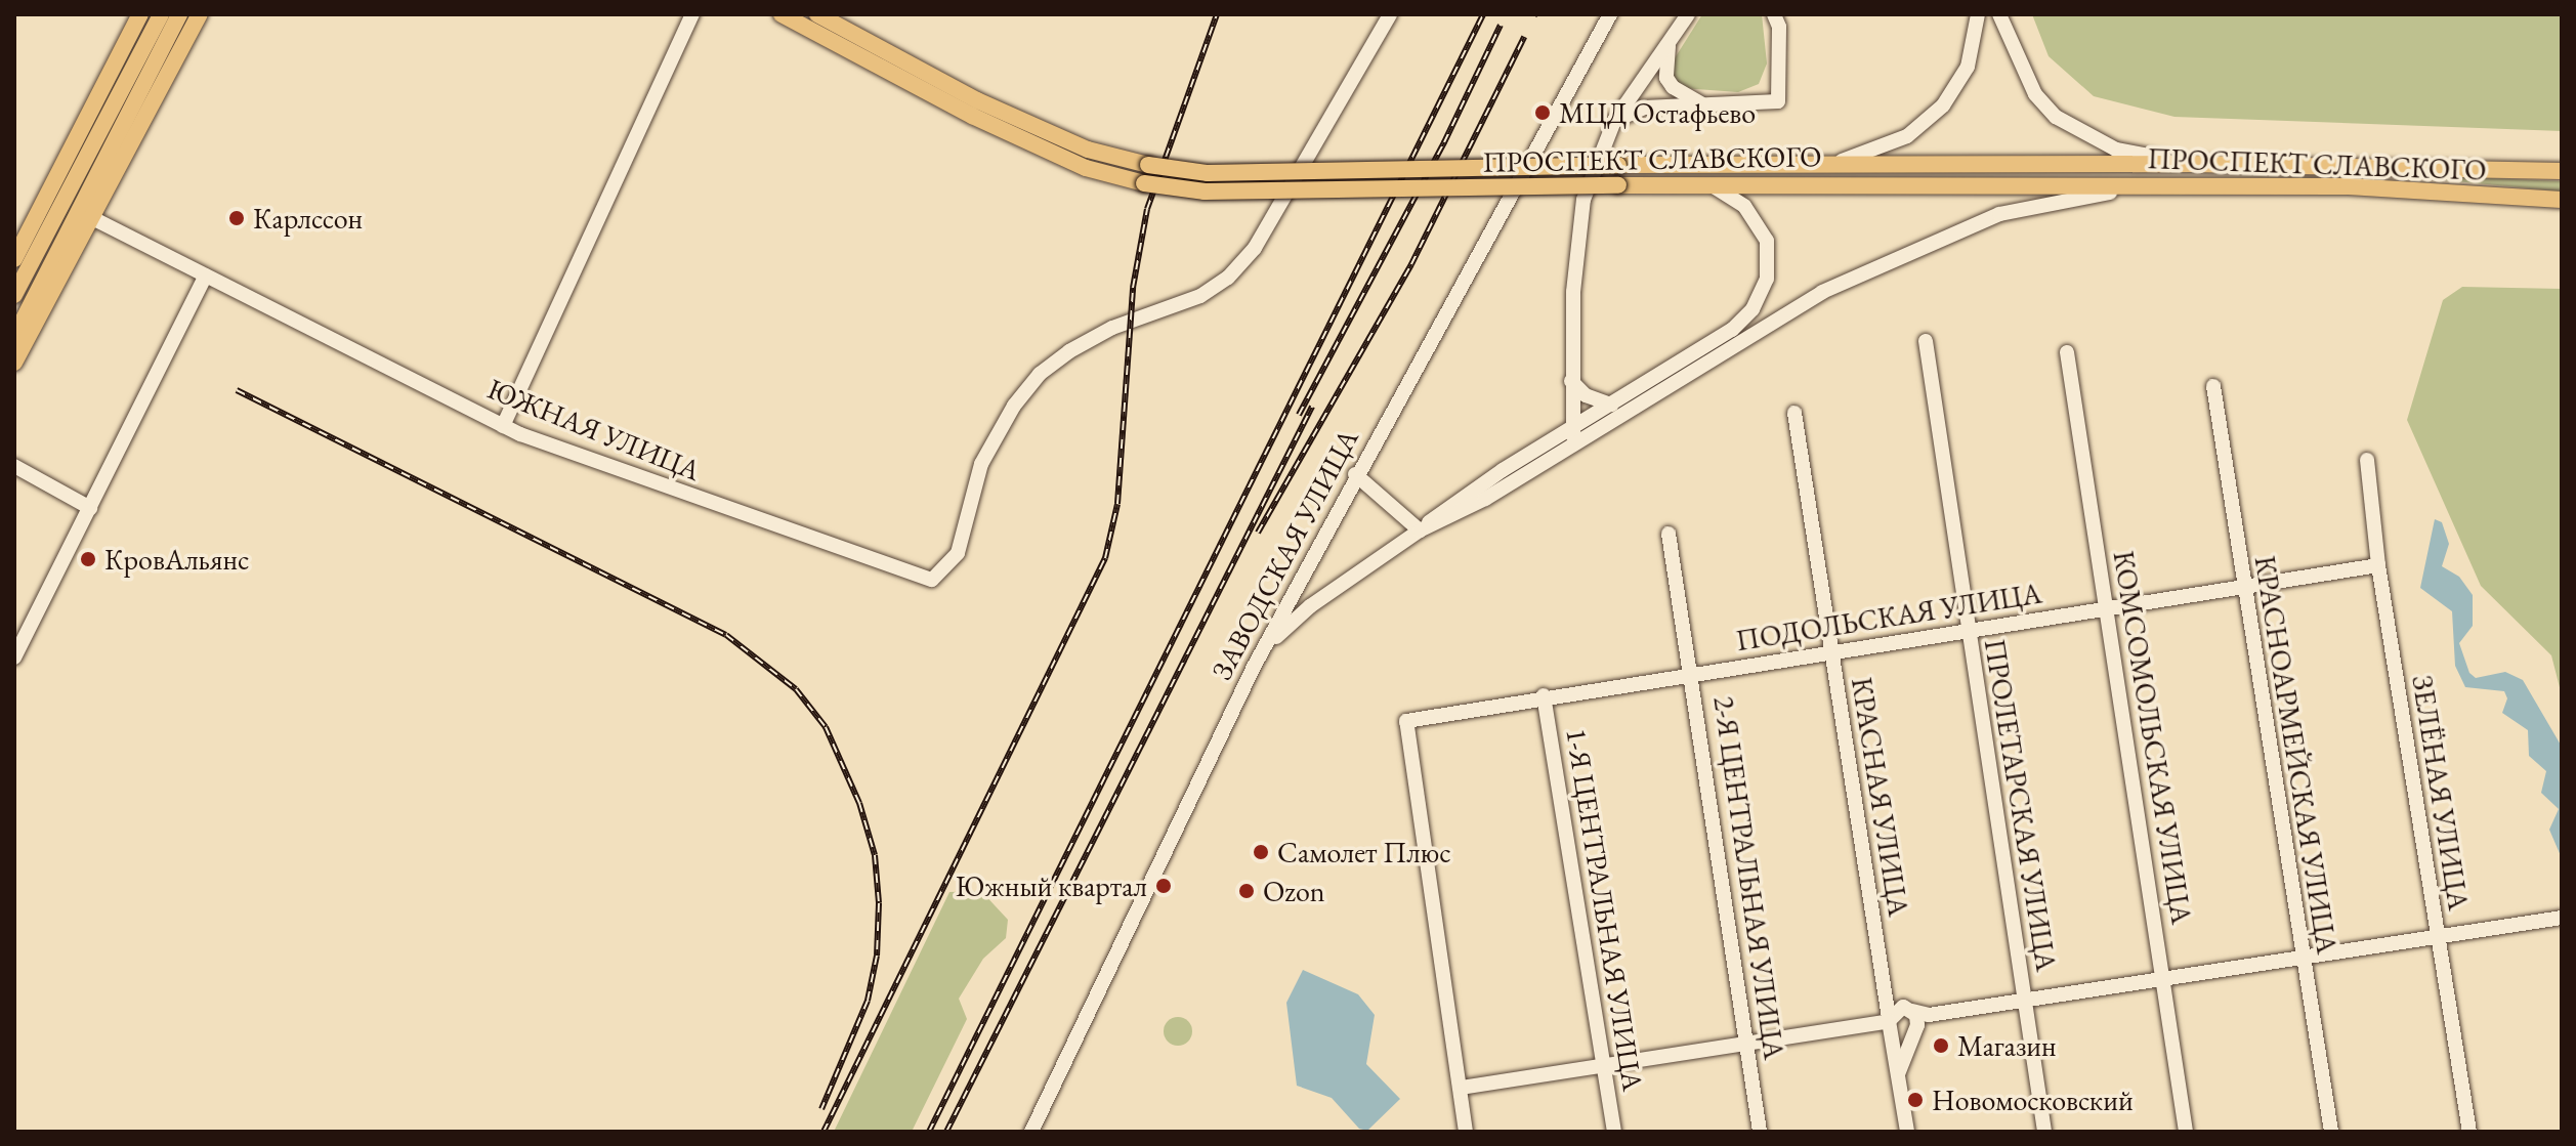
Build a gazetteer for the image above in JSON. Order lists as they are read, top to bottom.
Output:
{
  "streets": {
    "main road": ["ПРОСПЕКТ СЛАВСКОГО"],
    "street": [
      "ЮЖНАЯ УЛИЦА",
      "ЗАВОДСКАЯ УЛИЦА",
      "ПОДОЛЬСКАЯ УЛИЦА",
      "КОМСОМОЛЬСКАЯ УЛИЦА",
      "КРАСНОАРМЕЙСКАЯ УЛИЦА",
      "ЗЕЛЁНАЯ УЛИЦА",
      "КРАСНАЯ УЛИЦА",
      "ПРОЛЕТАРСКАЯ УЛИЦА",
      "2-Я ЦЕНТРАЛЬНАЯ УЛИЦА",
      "1-Я ЦЕНТРАЛЬНАЯ УЛИЦА"
    ]
  },
  "crossings": [
    ["ПОДОЛЬСКАЯ УЛИЦА", "КОМСОМОЛЬСКАЯ УЛИЦА"],
    ["ПОДОЛЬСКАЯ УЛИЦА", "КРАСНОАРМЕЙСКАЯ УЛИЦА"],
    ["ПОДОЛЬСКАЯ УЛИЦА", "ЗЕЛЁНАЯ УЛИЦА"],
    ["ПОДОЛЬСКАЯ УЛИЦА", "КРАСНАЯ УЛИЦА"],
    ["ПОДОЛЬСКАЯ УЛИЦА", "ПРОЛЕТАРСКАЯ УЛИЦА"],
    ["ПОДОЛЬСКАЯ УЛИЦА", "2-Я ЦЕНТРАЛЬНАЯ УЛИЦА"],
    ["ПОДОЛЬСКАЯ УЛИЦА", "1-Я ЦЕНТРАЛЬНАЯ УЛИЦА"]
  ],
  "places": [
    "МЦД Остафьево",
    "Карлссон",
    "КровАльянс",
    "Самолет Плюс",
    "Южный квартал",
    "Ozon",
    "Магазин",
    "Новомосковский"
  ]
}
